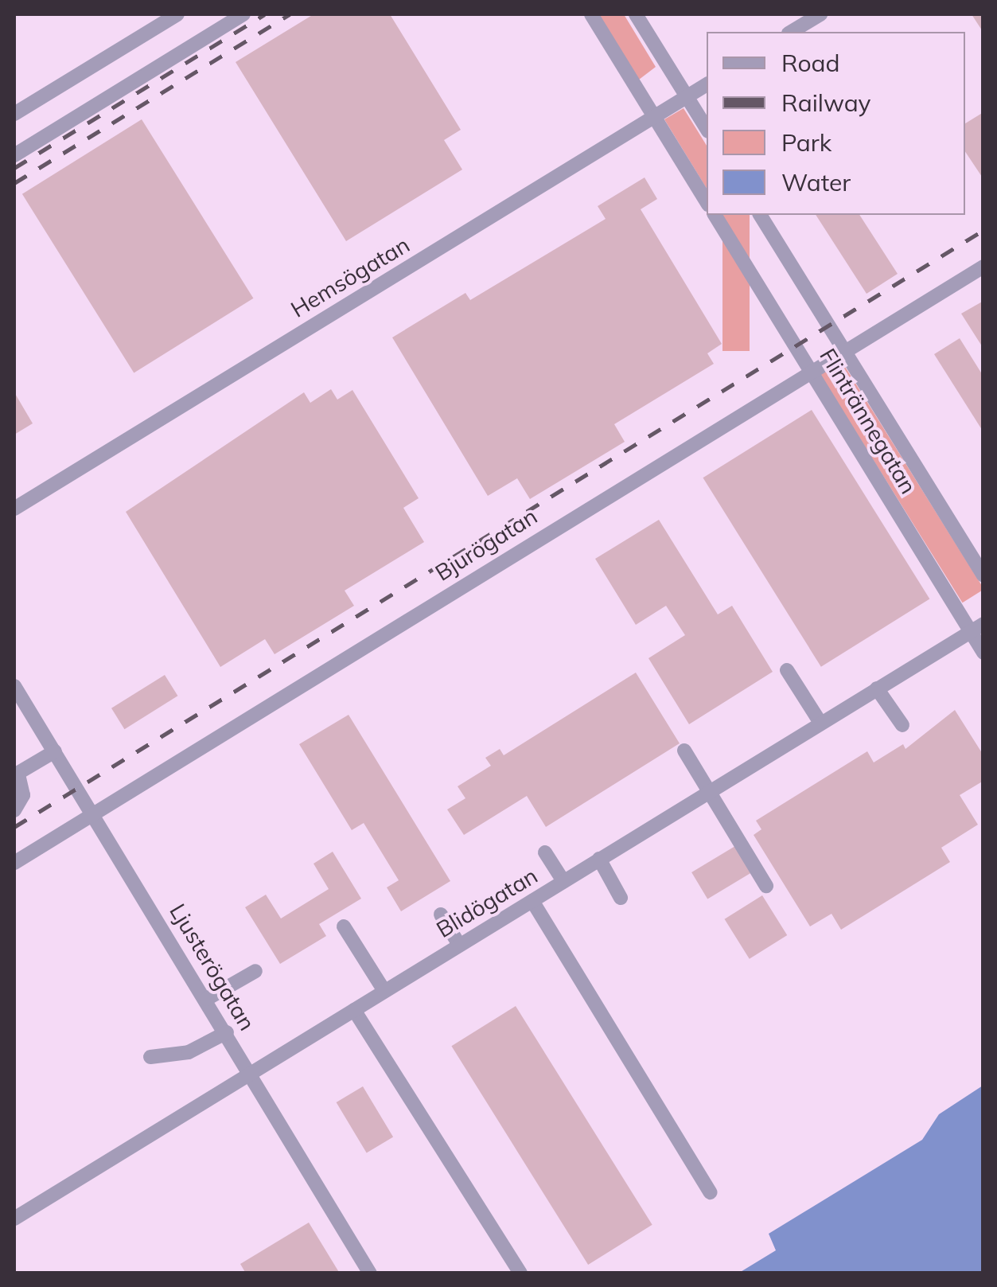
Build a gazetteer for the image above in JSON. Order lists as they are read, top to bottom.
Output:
{
  "streets": {
    "street": [
      "Hemsögatan",
      "Flintrännegatan",
      "Bjurögatan",
      "Blidögatan",
      "Ljusterögatan"
    ]
  },
  "crossings": [
    ["Flintrännegatan", "Bjurögatan"],
    ["Flintrännegatan", "Blidögatan"],
    ["Bjurögatan", "Ljusterögatan"],
    ["Blidögatan", "Ljusterögatan"]
  ],
  "legend": [
    "Road",
    "Railway",
    "Park",
    "Water"
  ]
}
